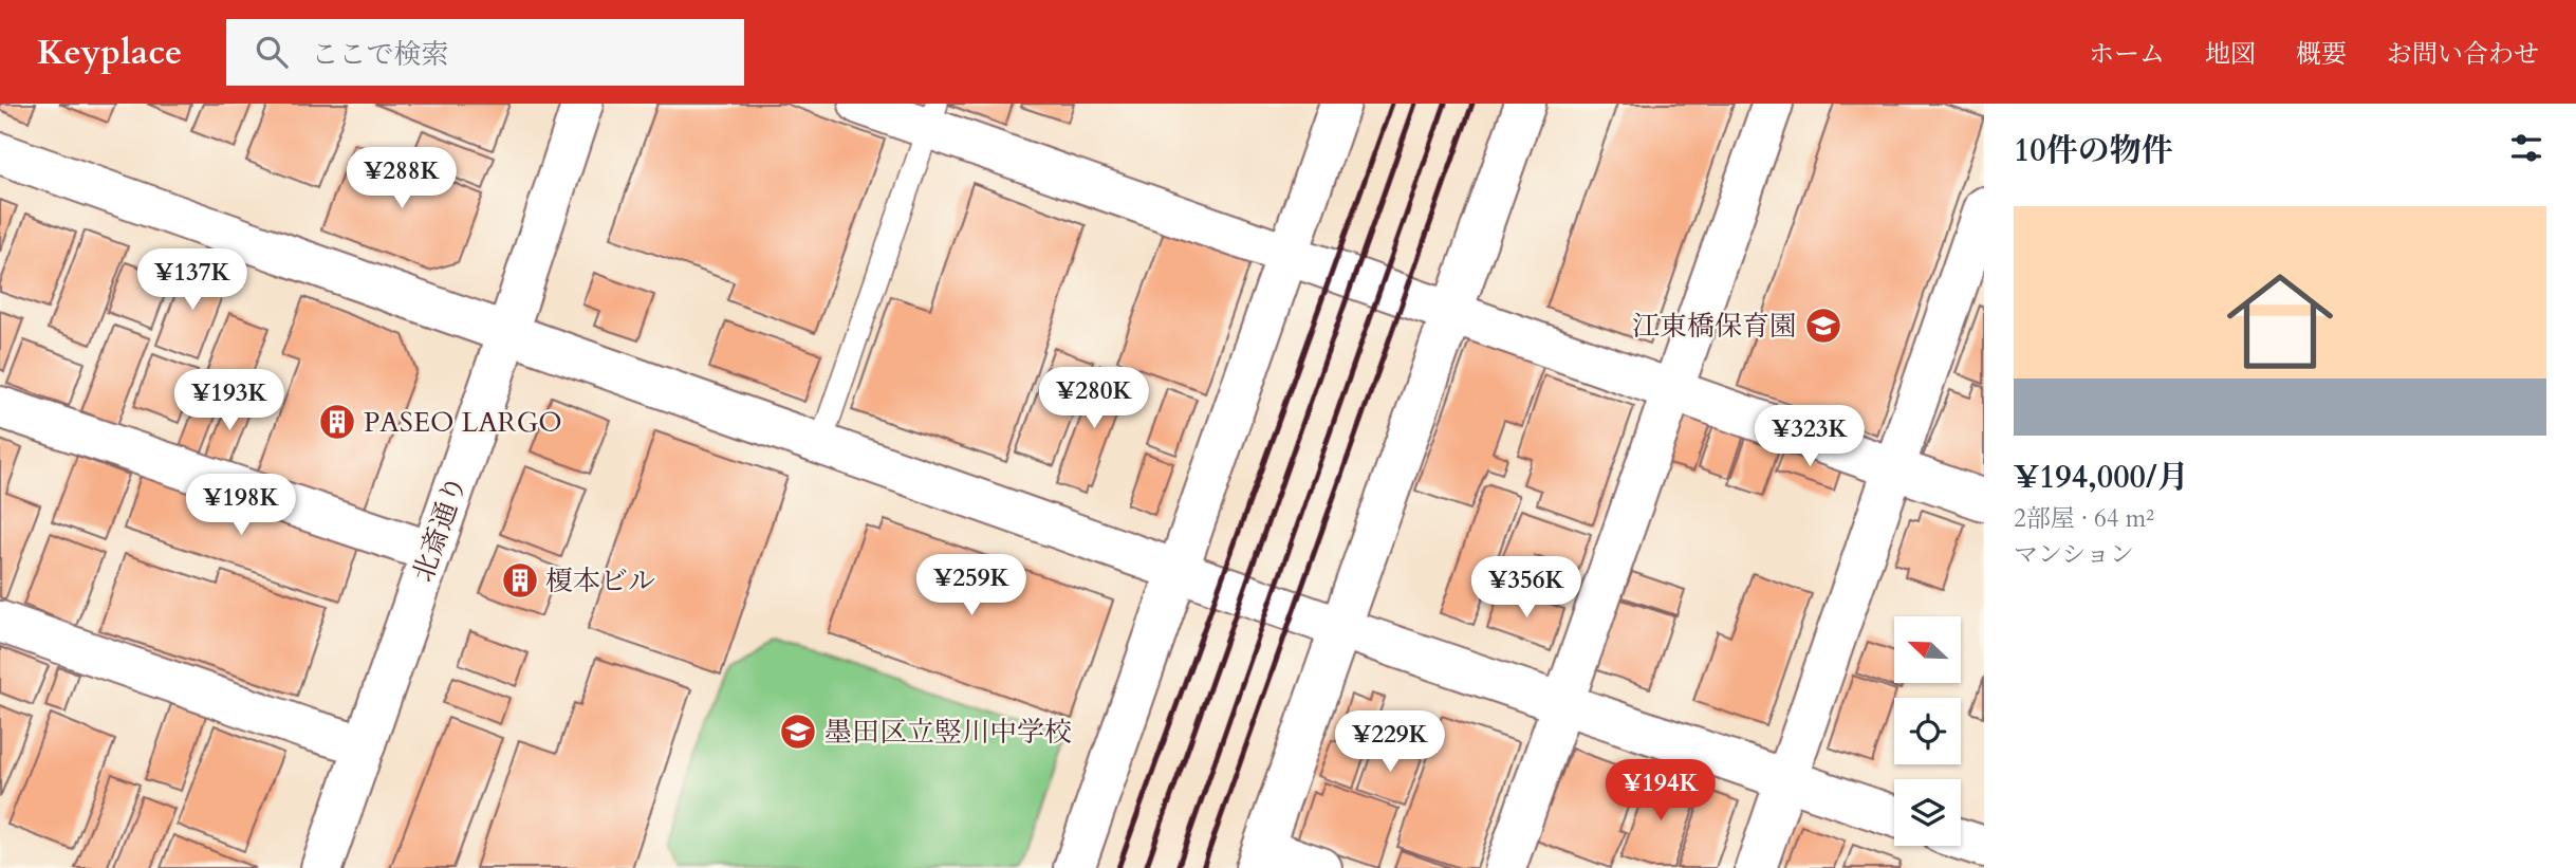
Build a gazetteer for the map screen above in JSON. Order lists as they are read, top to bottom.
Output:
{
  "streets": {
    "street": ["北斎通り"]
  },
  "places": {
    "school or university": ["江東橋保育園", "墨田区立竪川中学校"],
    "building": ["PASEO LARGO", "榎本ビル"]
  },
  "north": "top left",
  "page": {
    "header": "Keyplace",
    "search": "ここで検索",
    "nav": [
      "ホーム",
      "地図",
      "概要",
      "お問い合わせ"
    ],
    "heading": "10件の物件",
    "price": [
      "¥288K",
      "¥137K",
      "¥280K",
      "¥193K",
      "¥323K",
      "¥198K",
      "¥259K",
      "¥356K",
      "¥229K",
      "¥194K"
    ],
    "list": [
      {
        "name": "¥194,000/月",
        "note": "2部屋 · 64 m² · マンション"
      }
    ]
  }
}
